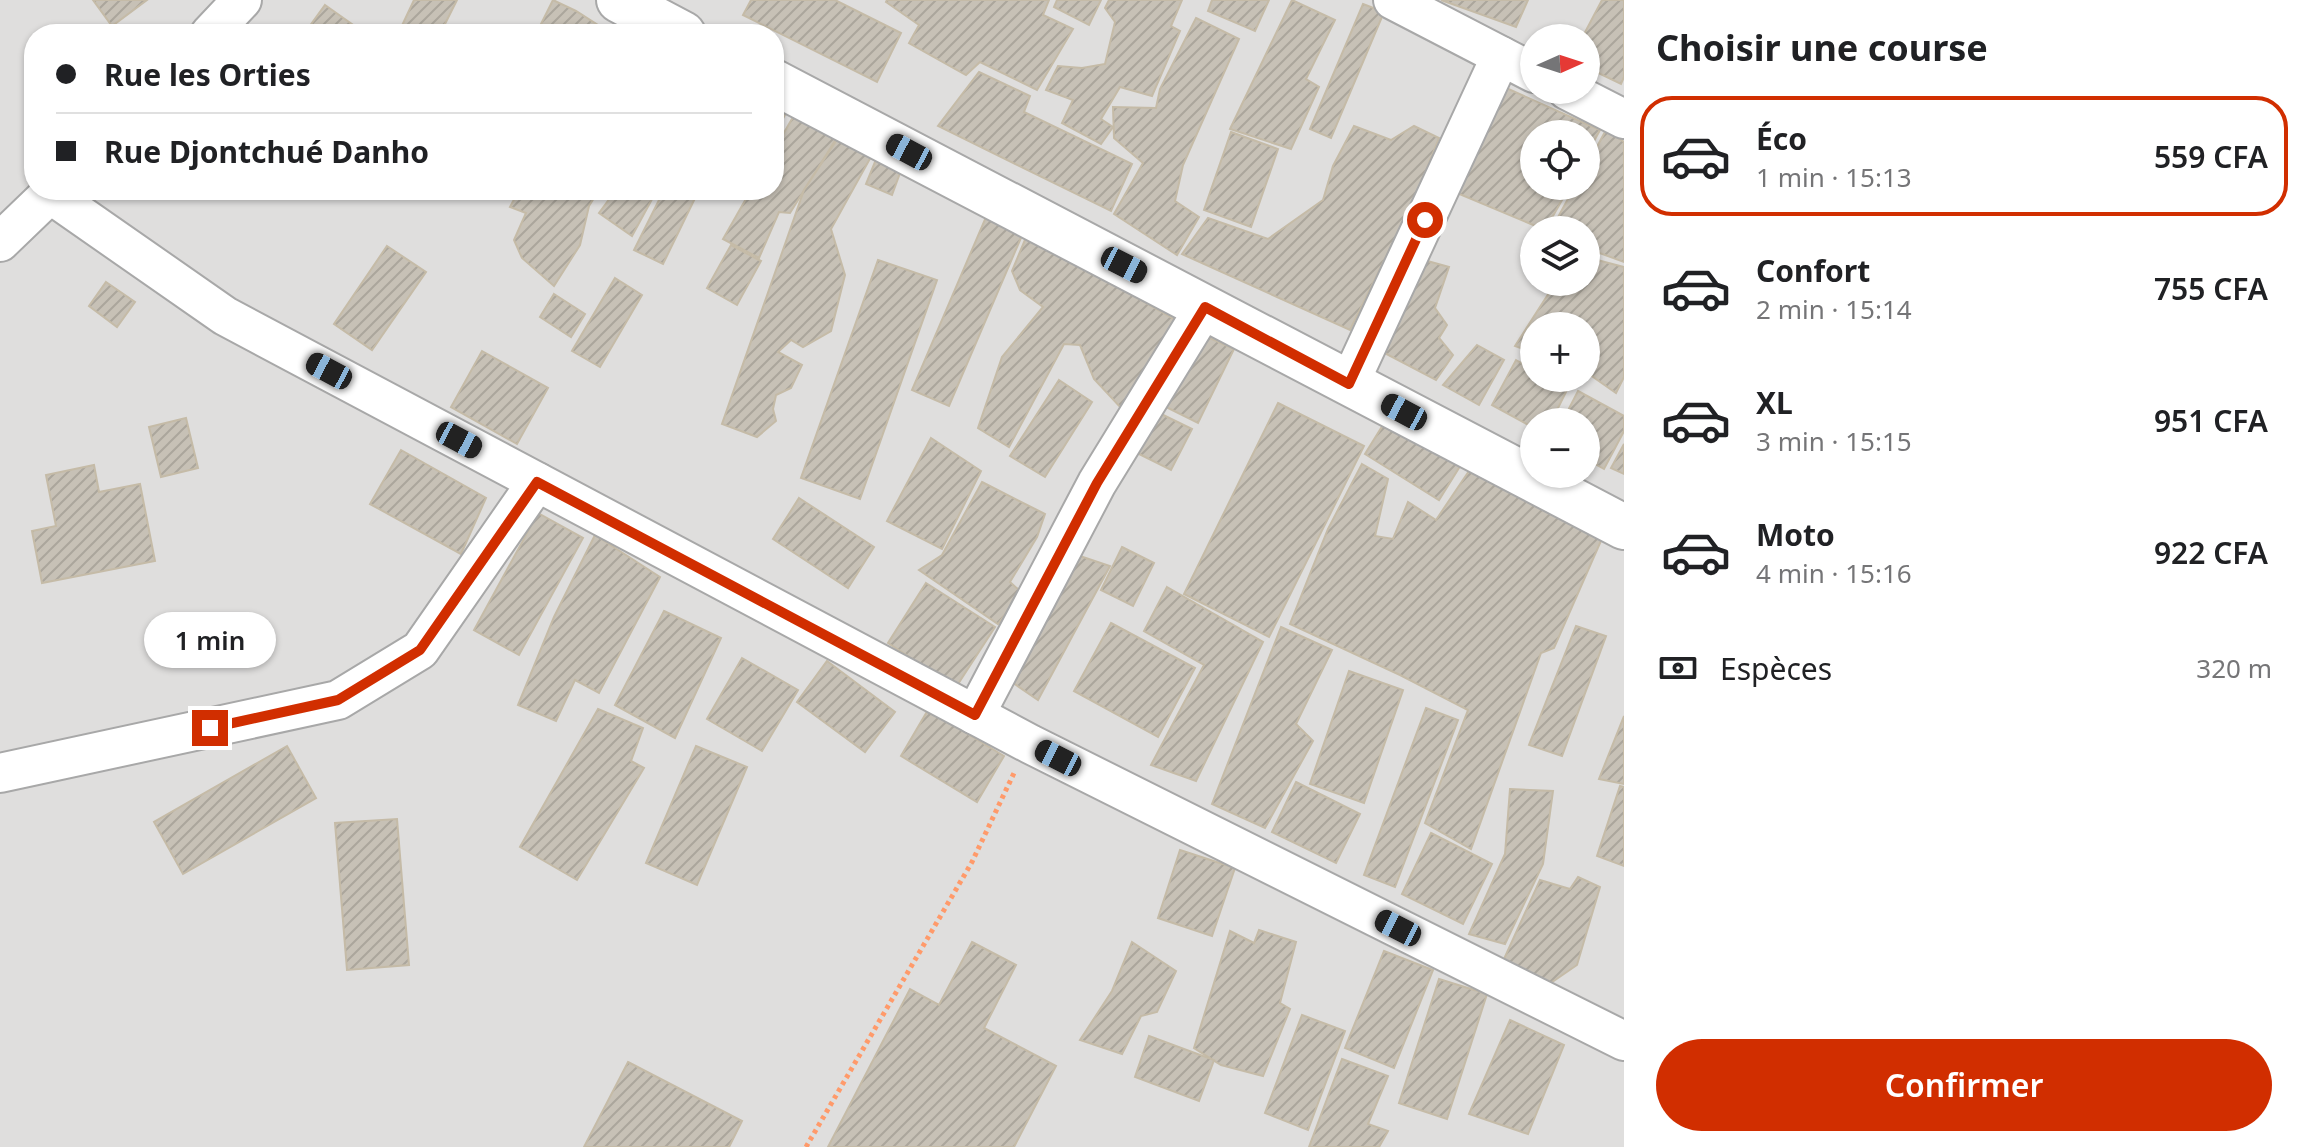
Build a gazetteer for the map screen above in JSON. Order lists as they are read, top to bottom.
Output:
{
  "north": "right",
  "page": {
    "heading": "Choisir une course",
    "map_buttons": ["+", "−"],
    "banner": ["Rue les Orties", "Rue Djontchué Danho"],
    "list": [
      {
        "name": "Éco",
        "note": "1 min · 15:13",
        "value": "559 CFA"
      },
      {
        "name": "Confort",
        "note": "2 min · 15:14",
        "value": "755 CFA"
      },
      {
        "name": "XL",
        "note": "3 min · 15:15",
        "value": "951 CFA"
      },
      {
        "name": "Moto",
        "note": "4 min · 15:16",
        "value": "922 CFA"
      }
    ],
    "bubble": "1 min",
    "pay": ["Espèces", "320 m"],
    "buttons": "Confirmer"
  }
}
